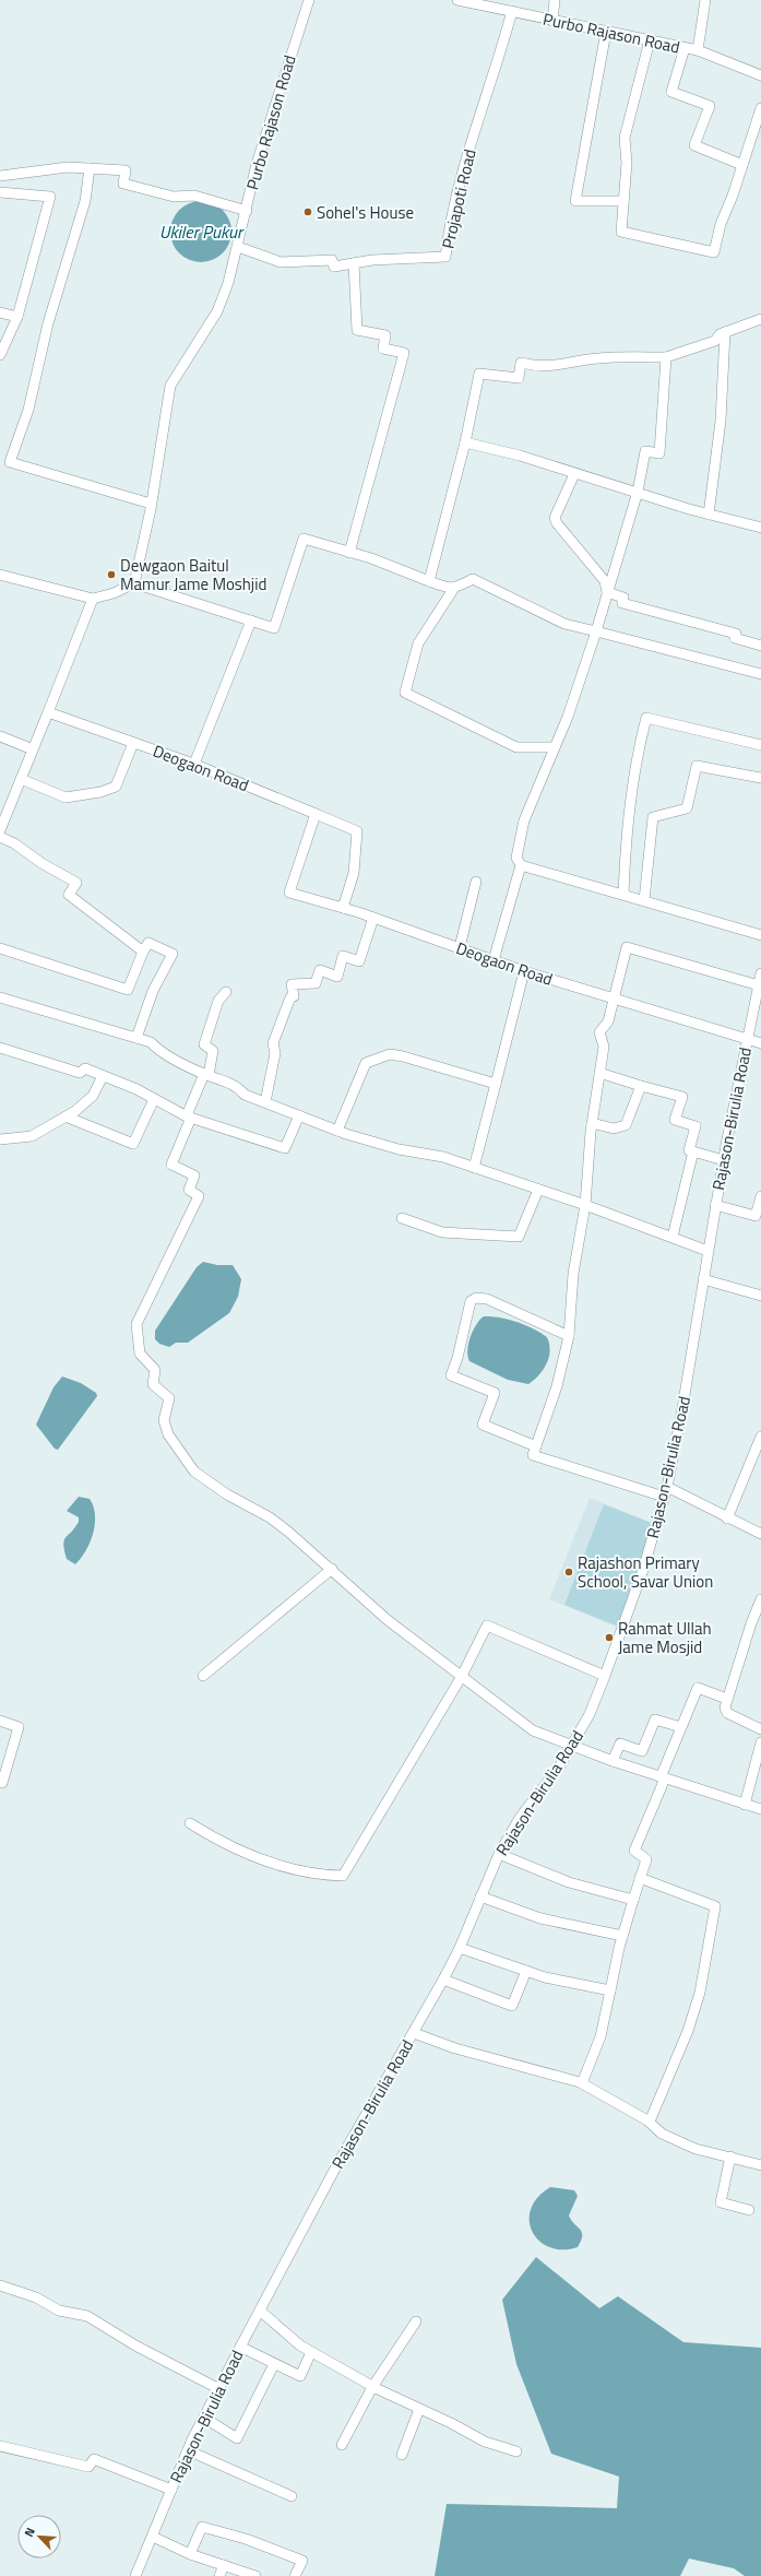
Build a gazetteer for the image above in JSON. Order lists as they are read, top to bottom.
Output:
{
  "streets": {
    "street": [
      "Purbo Rajason Road",
      "Projapoti Road",
      "Deogaon Road",
      "Rajason-Birulia Road"
    ]
  },
  "crossings": [
    ["Purbo Rajason Road", "Projapoti Road"],
    ["Deogaon Road", "Rajason-Birulia Road"]
  ],
  "water": ["Ukiler Pukur"],
  "places": [
    "Sohel's House",
    "Dewgaon Baitul Mamur Jame Moshjid",
    "Rajashon Primary School, Savar Union",
    "Rahmat Ullah Jame Mosjid"
  ],
  "north": "top left"
}
